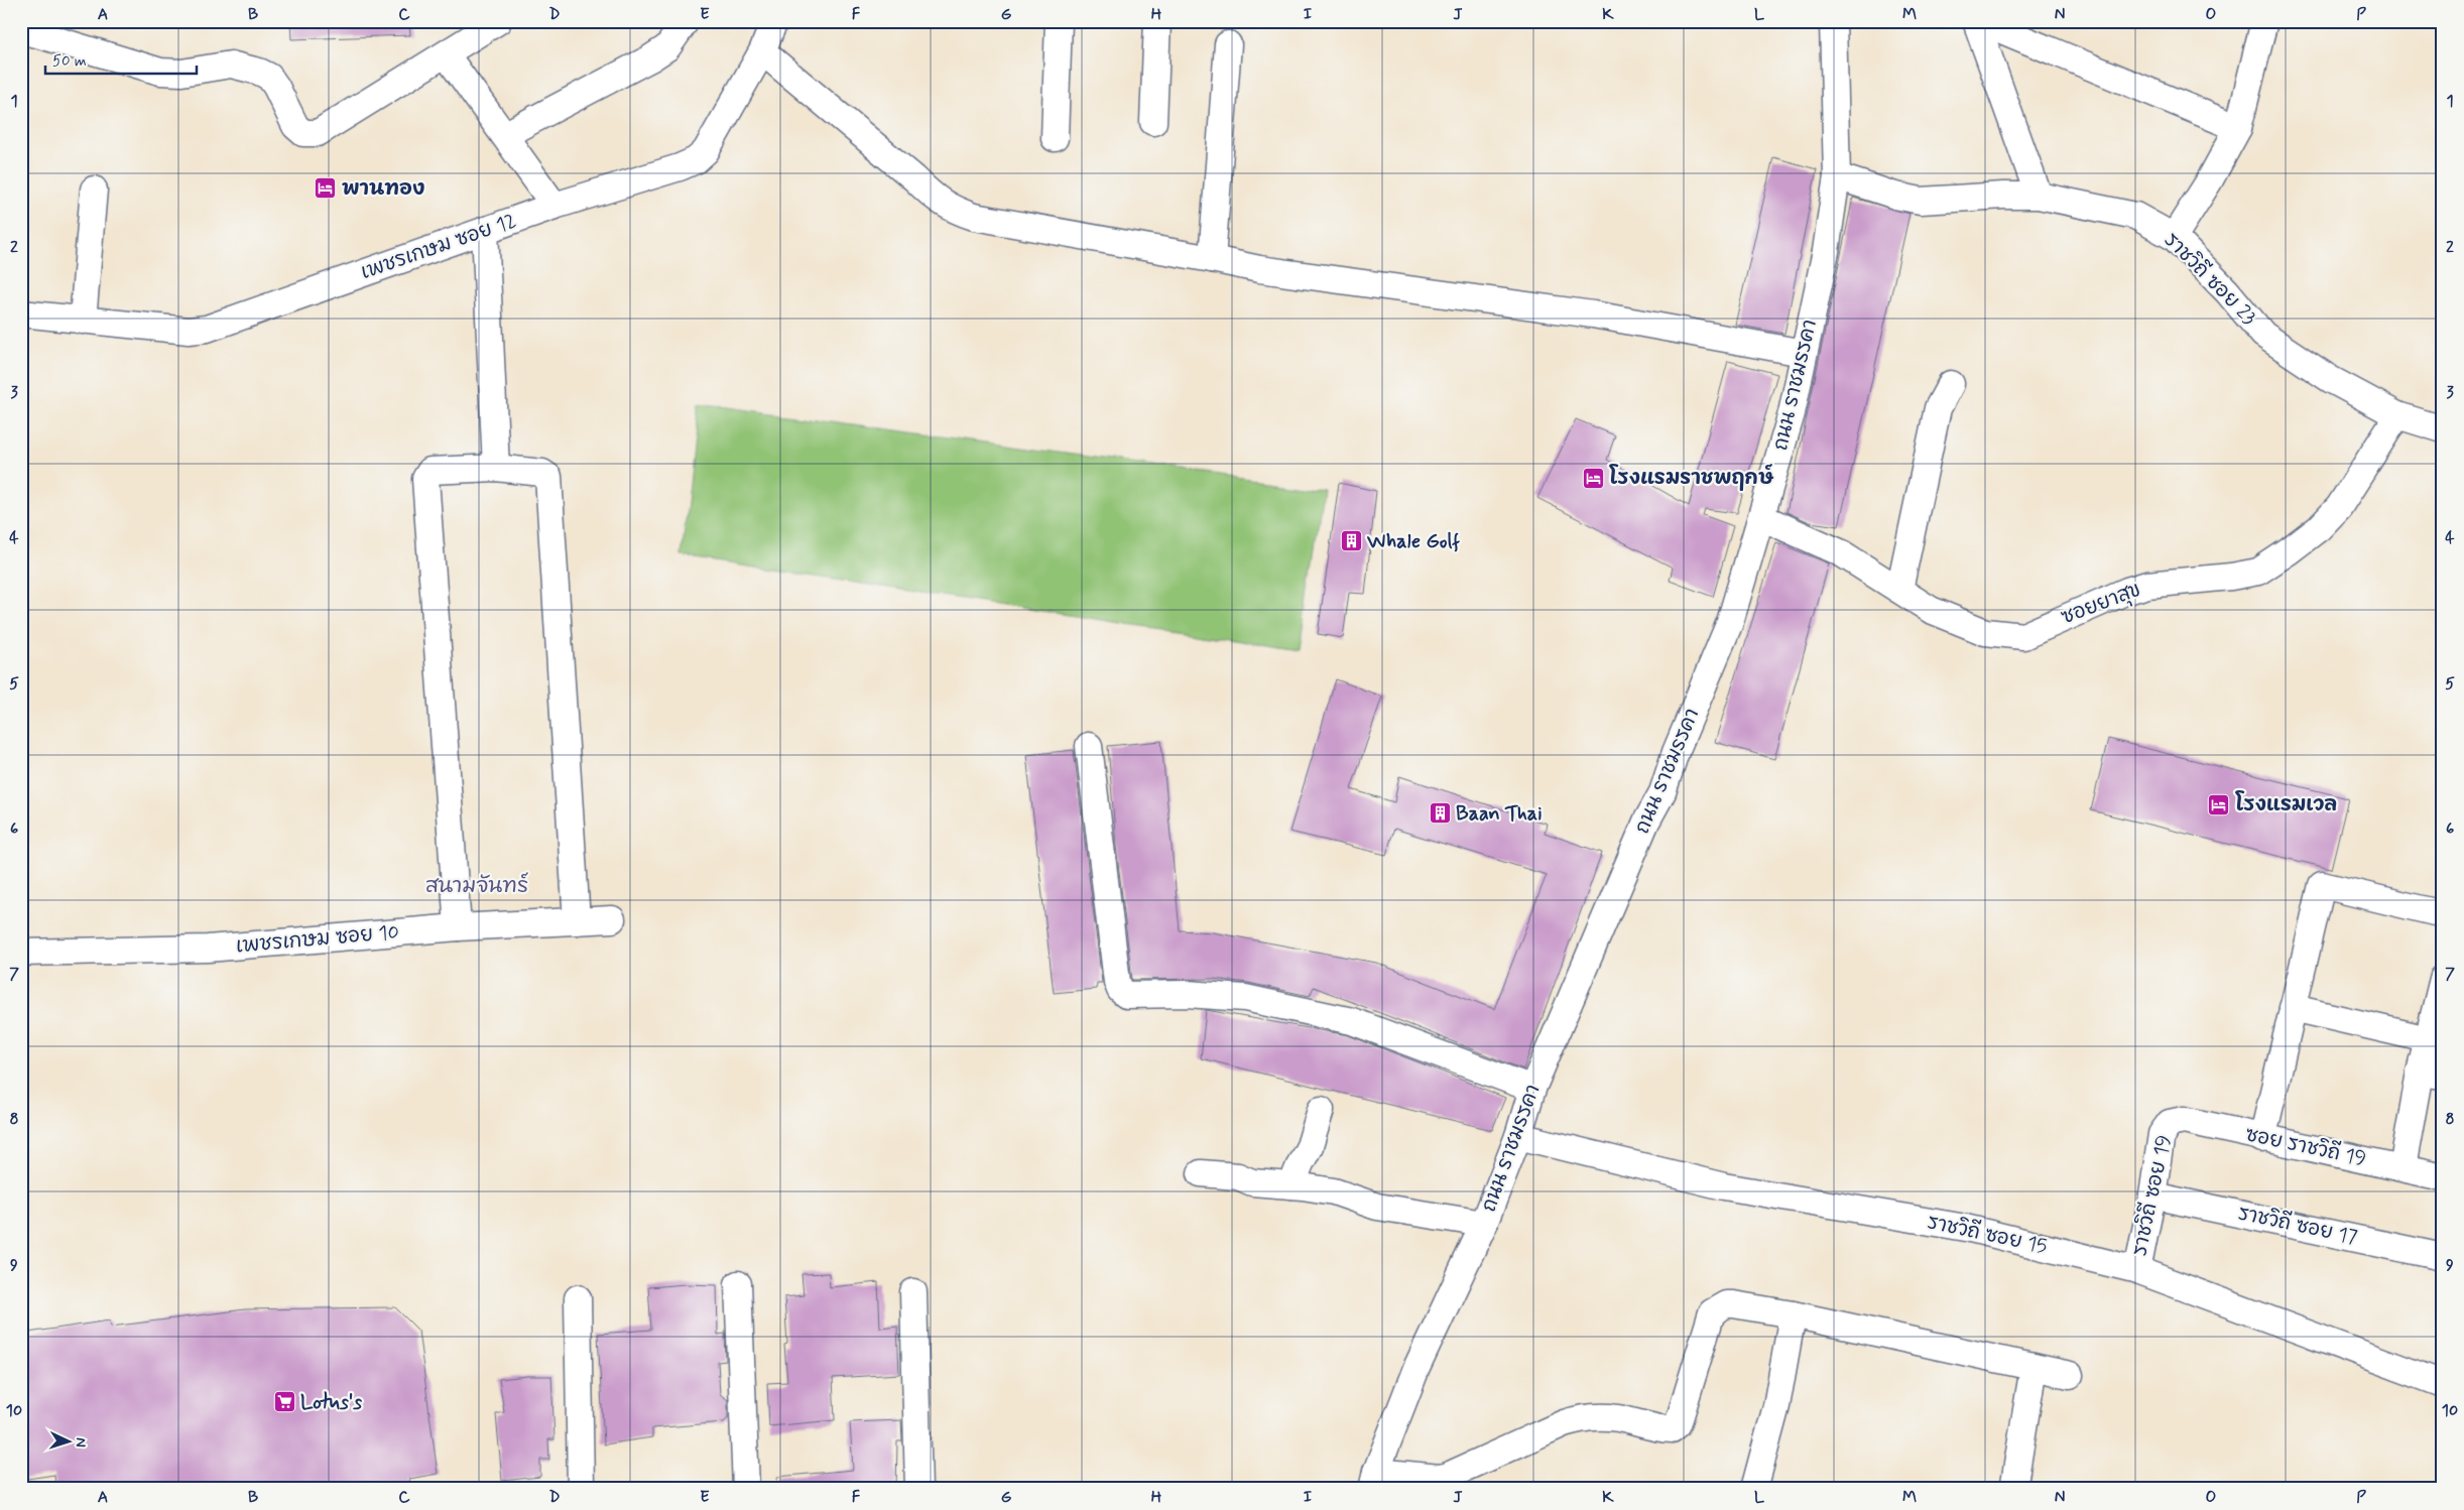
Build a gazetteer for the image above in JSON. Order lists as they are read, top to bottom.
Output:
{
  "streets": {
    "street": [
      "เพชรเกษม ซอย 12",
      "ราชวิถี ซอย 23",
      "ถนน ราชมรรคา",
      "ซอยยาสุข",
      "เพชรเกษม ซอย 10",
      "ซอย ราชวิถี 19",
      "ราชวิถี ซอย 19",
      "ราชวิถี ซอย 17",
      "ราชวิถี ซอย 15"
    ]
  },
  "crossings": [
    ["ราชวิถี ซอย 23", "ถนน ราชมรรคา"],
    ["ราชวิถี ซอย 23", "ซอยยาสุข"],
    ["ถนน ราชมรรคา", "ซอยยาสุข"],
    ["ถนน ราชมรรคา", "ราชวิถี ซอย 15"],
    ["ซอย ราชวิถี 19", "ราชวิถี ซอย 19"],
    ["ราชวิถี ซอย 19", "ราชวิถี ซอย 17"],
    ["ราชวิถี ซอย 19", "ราชวิถี ซอย 15"]
  ],
  "districts": ["สนามจันทร์"],
  "places": {
    "hotel": ["พานทอง", "โรงแรมราชพฤกษ์", "โรงแรมเวล"],
    "building": ["Whale Golf", "Baan Thai"],
    "supermarket": ["Lotus's"]
  },
  "scale_bar": "50 m",
  "north": "right",
  "grid": {
    "columns": [
      "A",
      "B",
      "C",
      "D",
      "E",
      "F",
      "G",
      "H",
      "I",
      "J",
      "K",
      "L",
      "M",
      "N",
      "O",
      "P"
    ],
    "rows": [
      "1",
      "2",
      "3",
      "4",
      "5",
      "6",
      "7",
      "8",
      "9",
      "10"
    ]
  }
}
